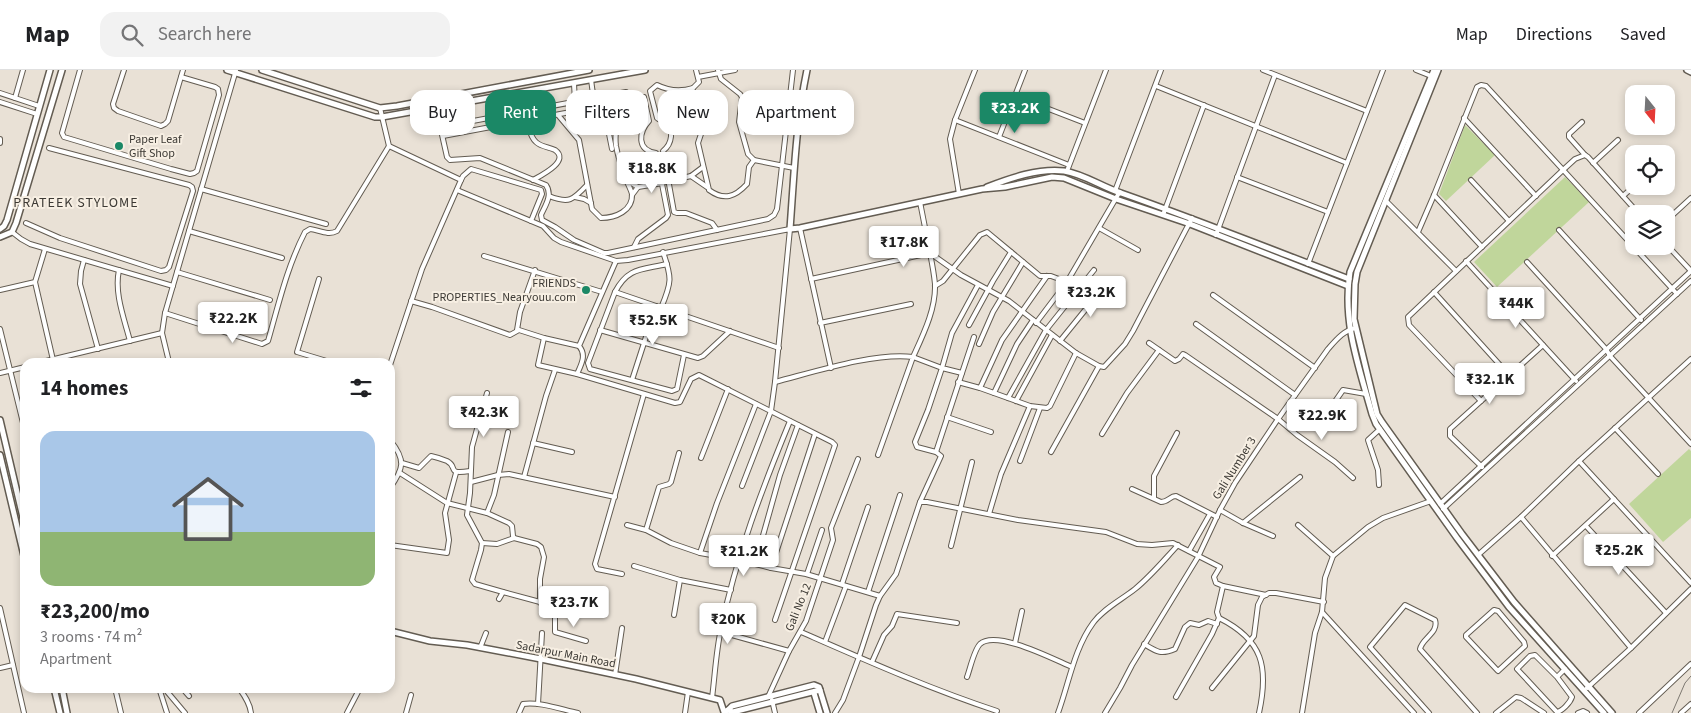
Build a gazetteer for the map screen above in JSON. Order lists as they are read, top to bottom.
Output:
{
  "streets": {
    "street": ["Gali Number 3", "Gali No 12", "Sadarpur Main Road"]
  },
  "districts": ["PRATEEK STYLOME"],
  "places": ["Paper Leaf Gift Shop", "FRIENDS PROPERTIES_Nearyouu.com"],
  "north": "bottom",
  "page": {
    "header": "Map",
    "search": "Search here",
    "nav": ["Map", "Directions", "Saved"],
    "chip": [
      "Buy",
      "Rent",
      "Filters",
      "New",
      "Apartment"
    ],
    "price": [
      "₹23.2K",
      "₹18.8K",
      "₹17.8K",
      "₹23.2K",
      "₹44K",
      "₹22.2K",
      "₹52.5K",
      "₹32.1K",
      "₹42.3K",
      "₹22.9K",
      "₹25.2K",
      "₹21.2K",
      "₹23.7K",
      "₹20K"
    ],
    "heading": "14 homes",
    "list": [
      {
        "name": "₹23,200/mo",
        "note": "3 rooms · 74 m² · Apartment"
      }
    ]
  }
}
